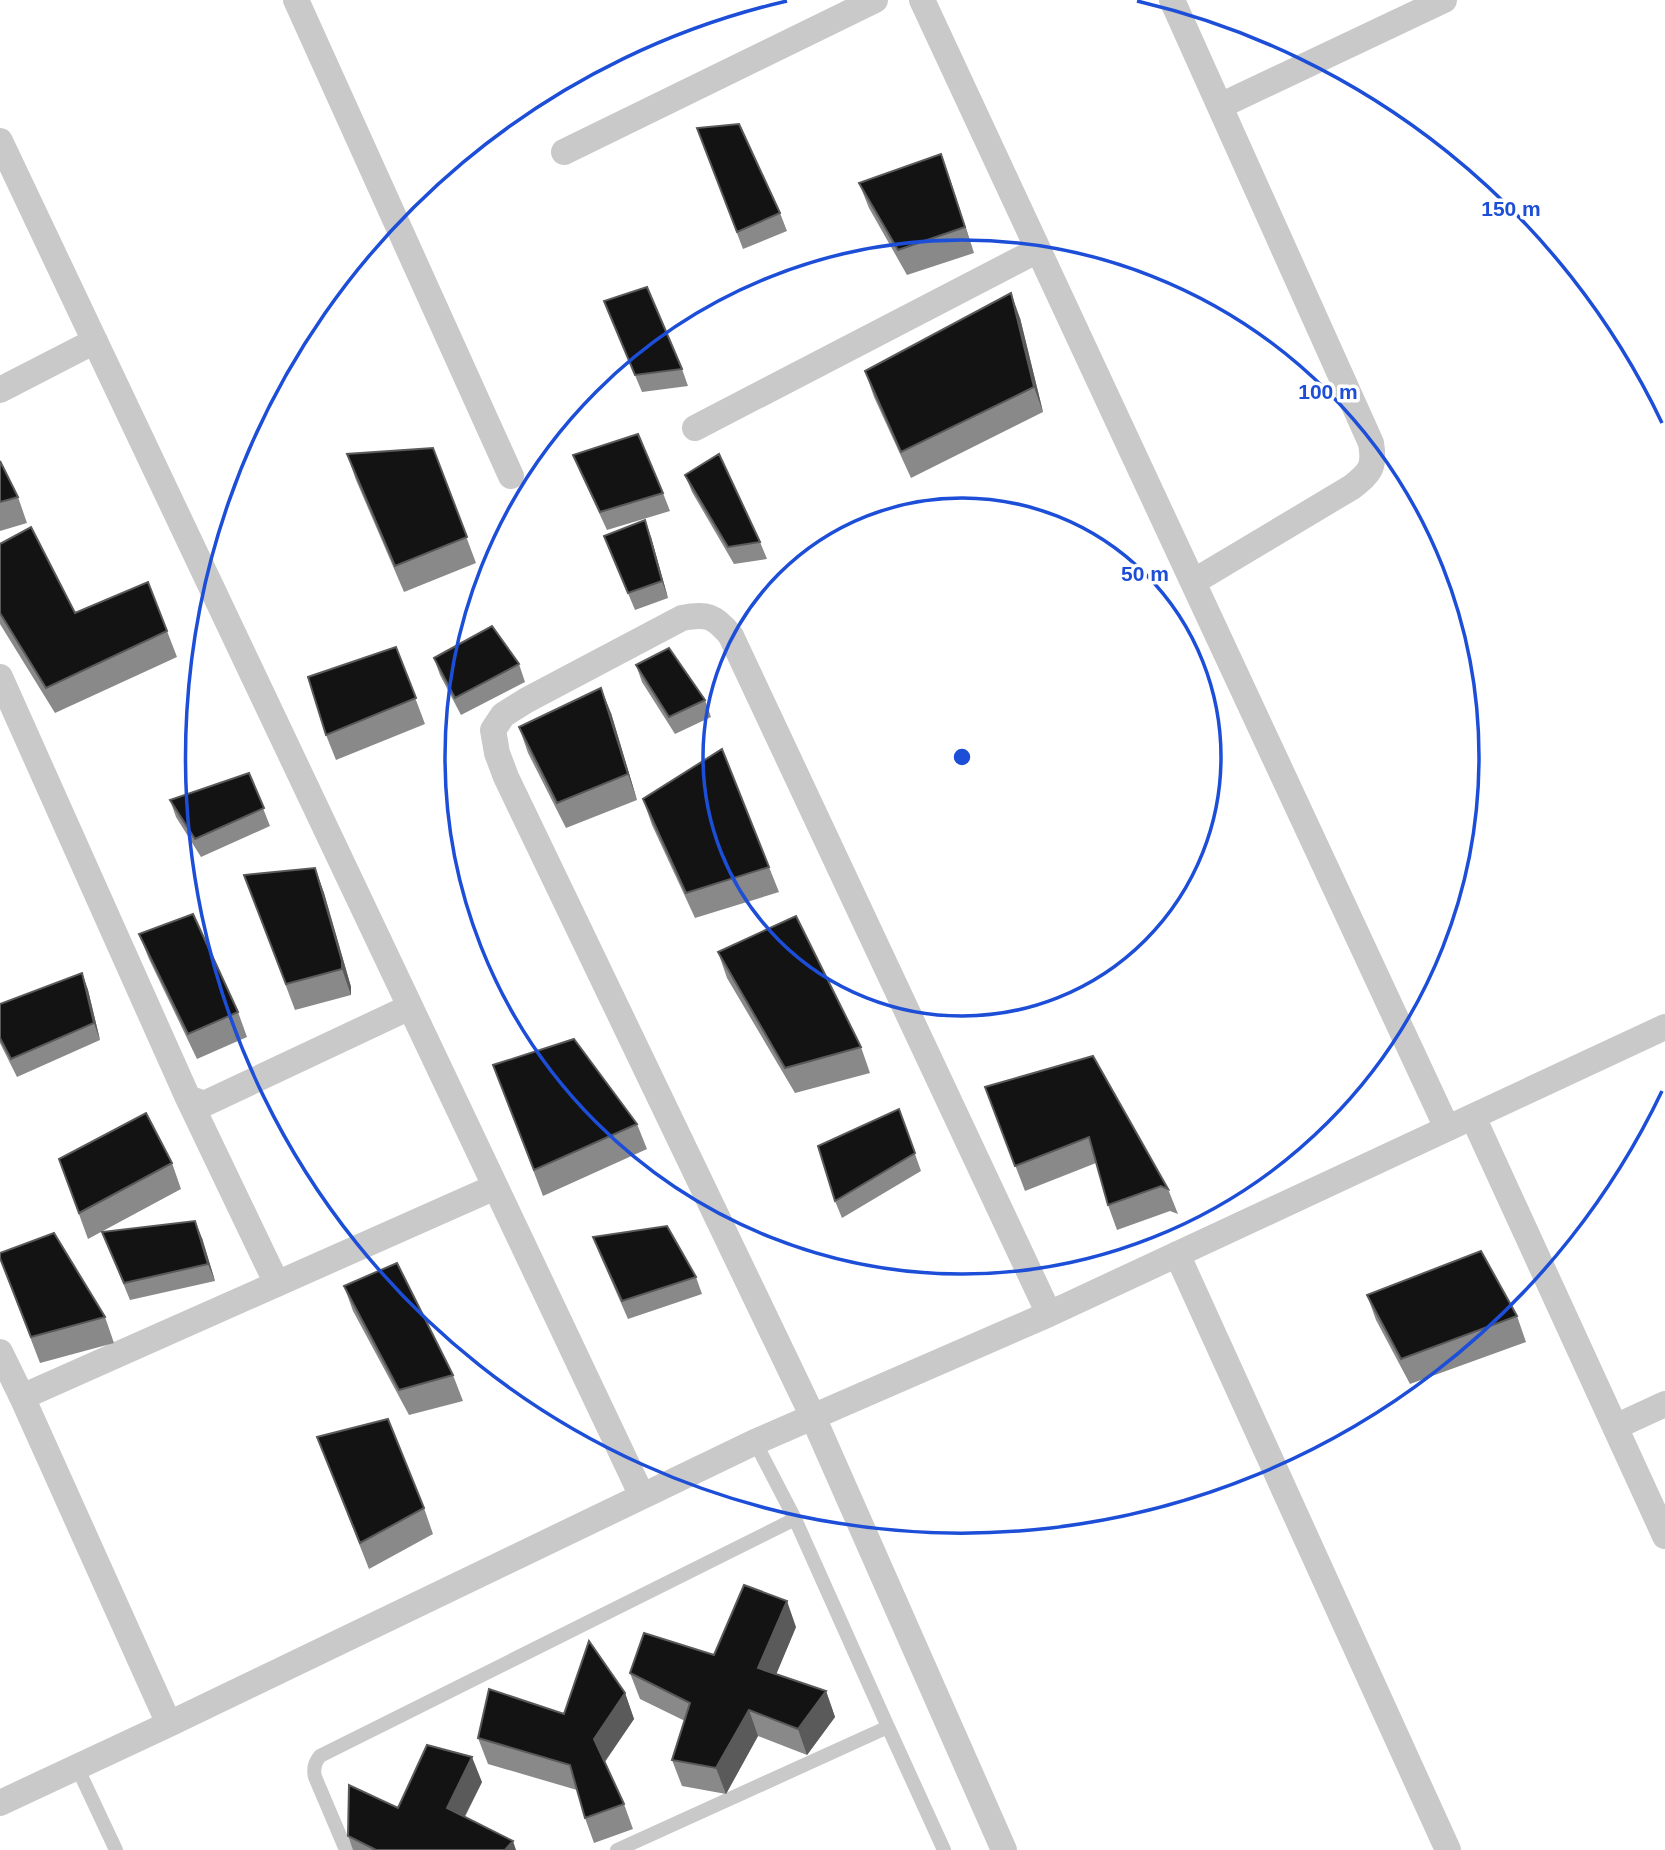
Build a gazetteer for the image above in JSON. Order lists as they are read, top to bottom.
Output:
{
  "rings": ["150 m", "100 m", "50 m"]
}
